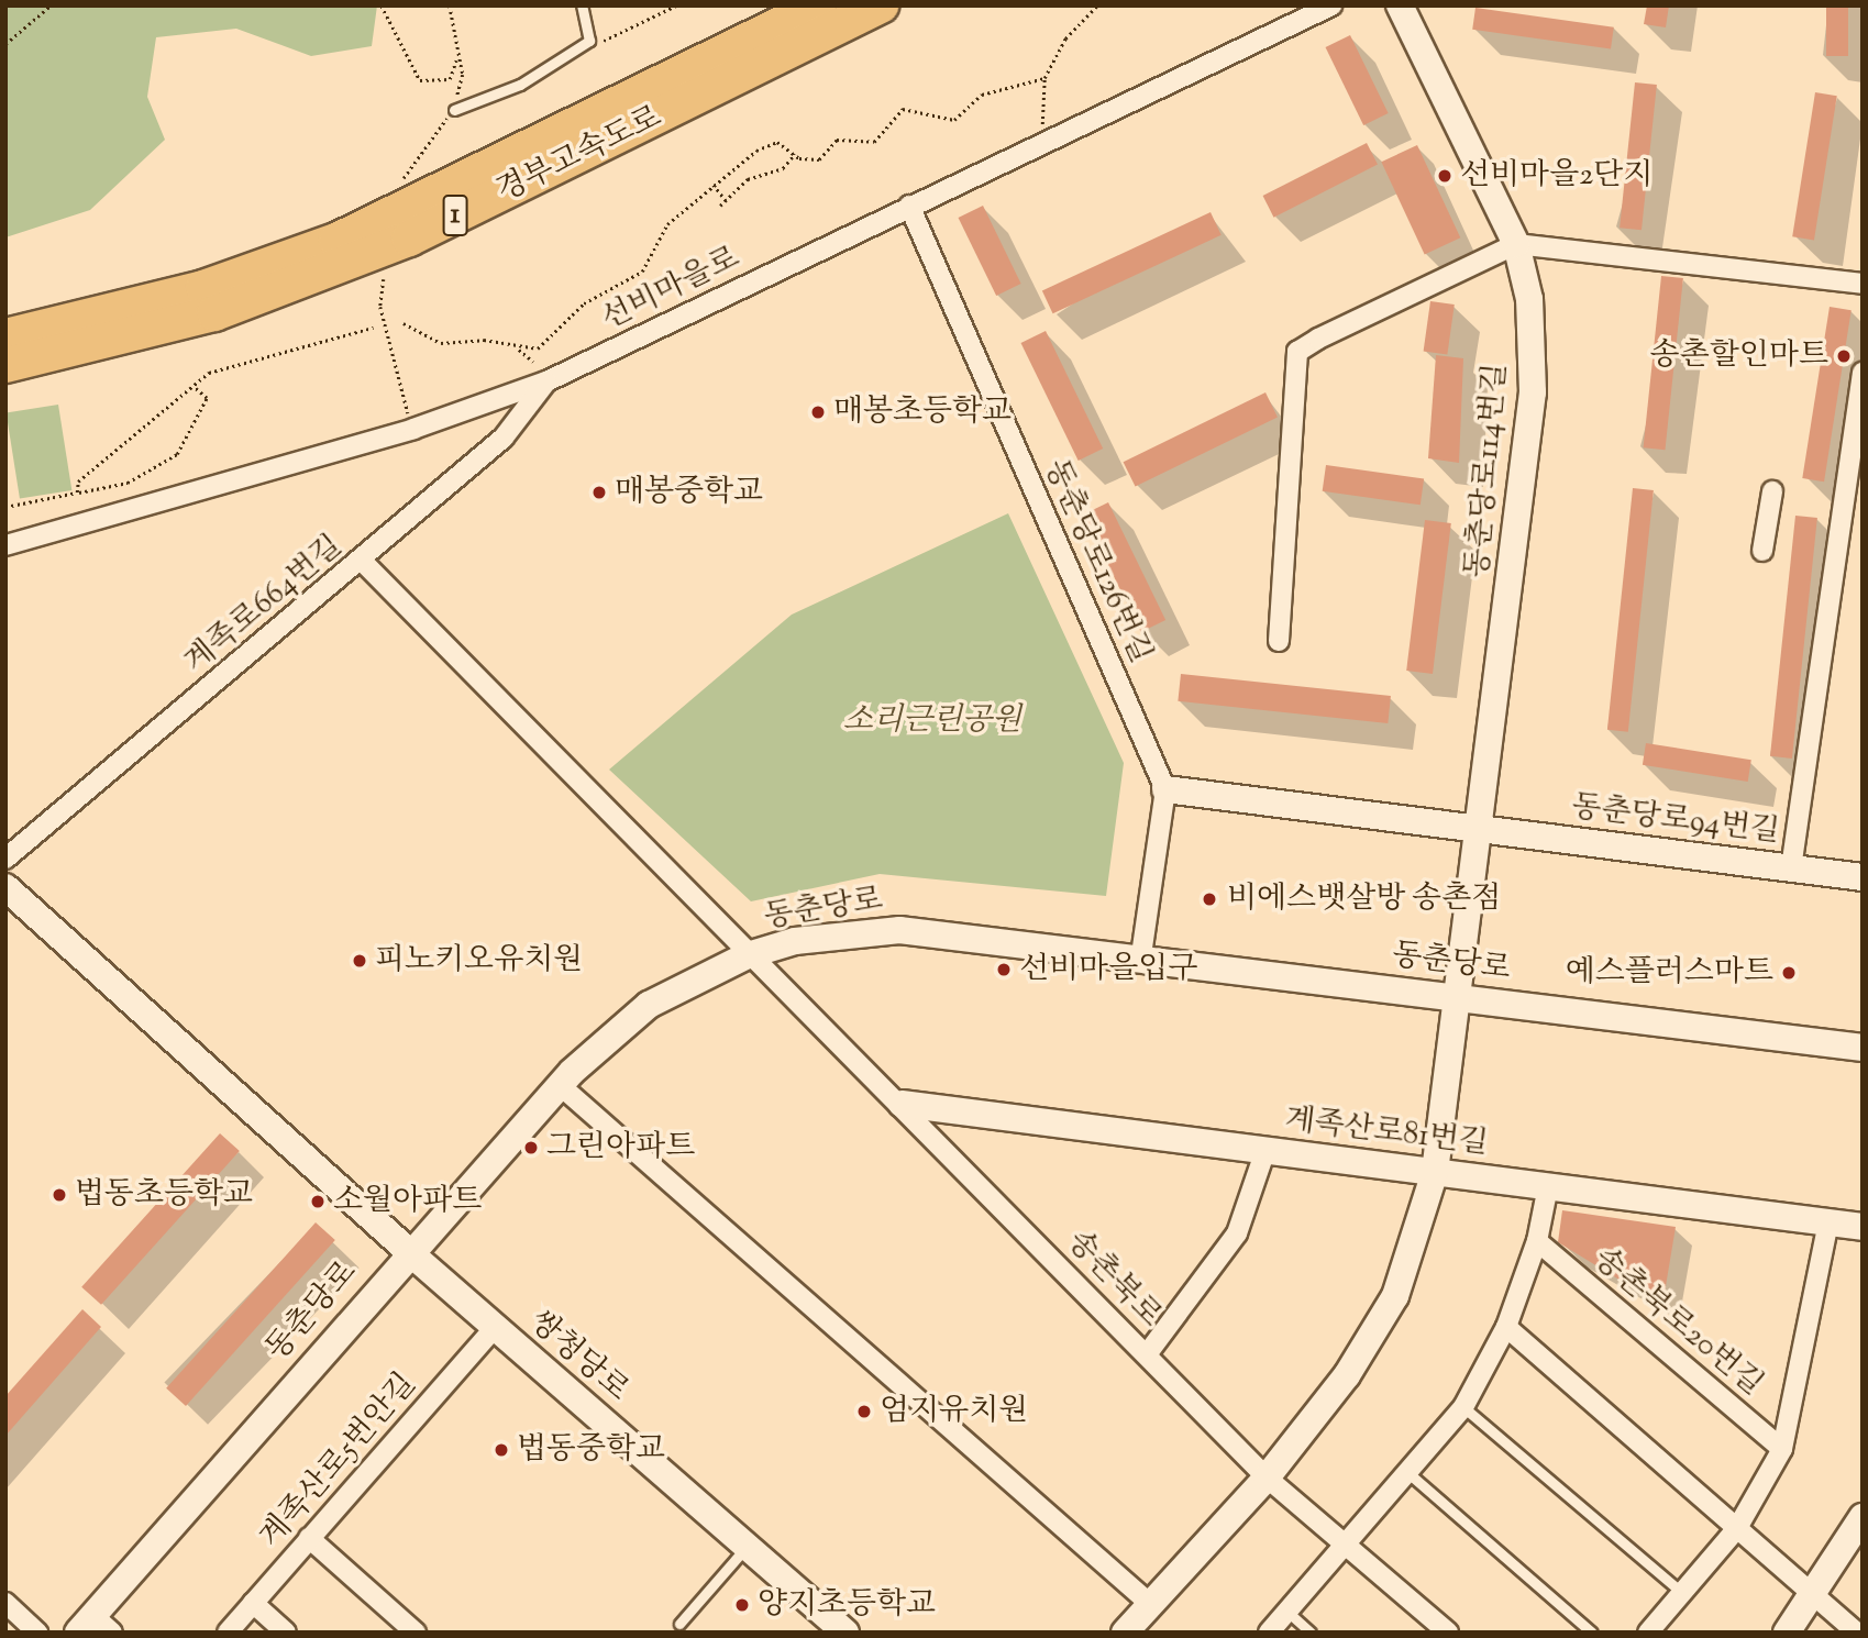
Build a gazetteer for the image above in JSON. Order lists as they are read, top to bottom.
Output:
{
  "streets": {
    "highway": ["경부고속도로", "1"],
    "main road": [
      "동춘당로114번길",
      "동춘당로94번길",
      "동춘당로",
      "계족산로81번길",
      "쌍청당로"
    ],
    "street": [
      "선비마을로",
      "동춘당로126번길",
      "계족로664번길",
      "송촌북로",
      "송촌북로20번길",
      "계족산로5번안길"
    ]
  },
  "crossings": [
    ["선비마을로", "동춘당로126번길"],
    ["선비마을로", "계족로664번길"],
    ["동춘당로114번길", "동춘당로94번길"],
    ["동춘당로114번길", "동춘당로"],
    ["동춘당로114번길", "계족산로81번길"],
    ["동춘당로114번길", "송촌북로"],
    ["계족로664번길", "송촌북로"],
    ["동춘당로", "송촌북로"],
    ["동춘당로", "쌍청당로"],
    ["계족산로81번길", "송촌북로"],
    ["계족산로81번길", "송촌북로20번길"],
    ["쌍청당로", "계족산로5번안길"]
  ],
  "parks": ["소리근린공원"],
  "places": [
    "선비마을2단지",
    "송촌할인마트",
    "매봉초등학교",
    "매봉중학교",
    "비에스뱃살방 송촌점",
    "피노키오유치원",
    "선비마을입구",
    "예스플러스마트",
    "그린아파트",
    "법동초등학교",
    "소월아파트",
    "엄지유치원",
    "법동중학교",
    "양지초등학교"
  ]
}
